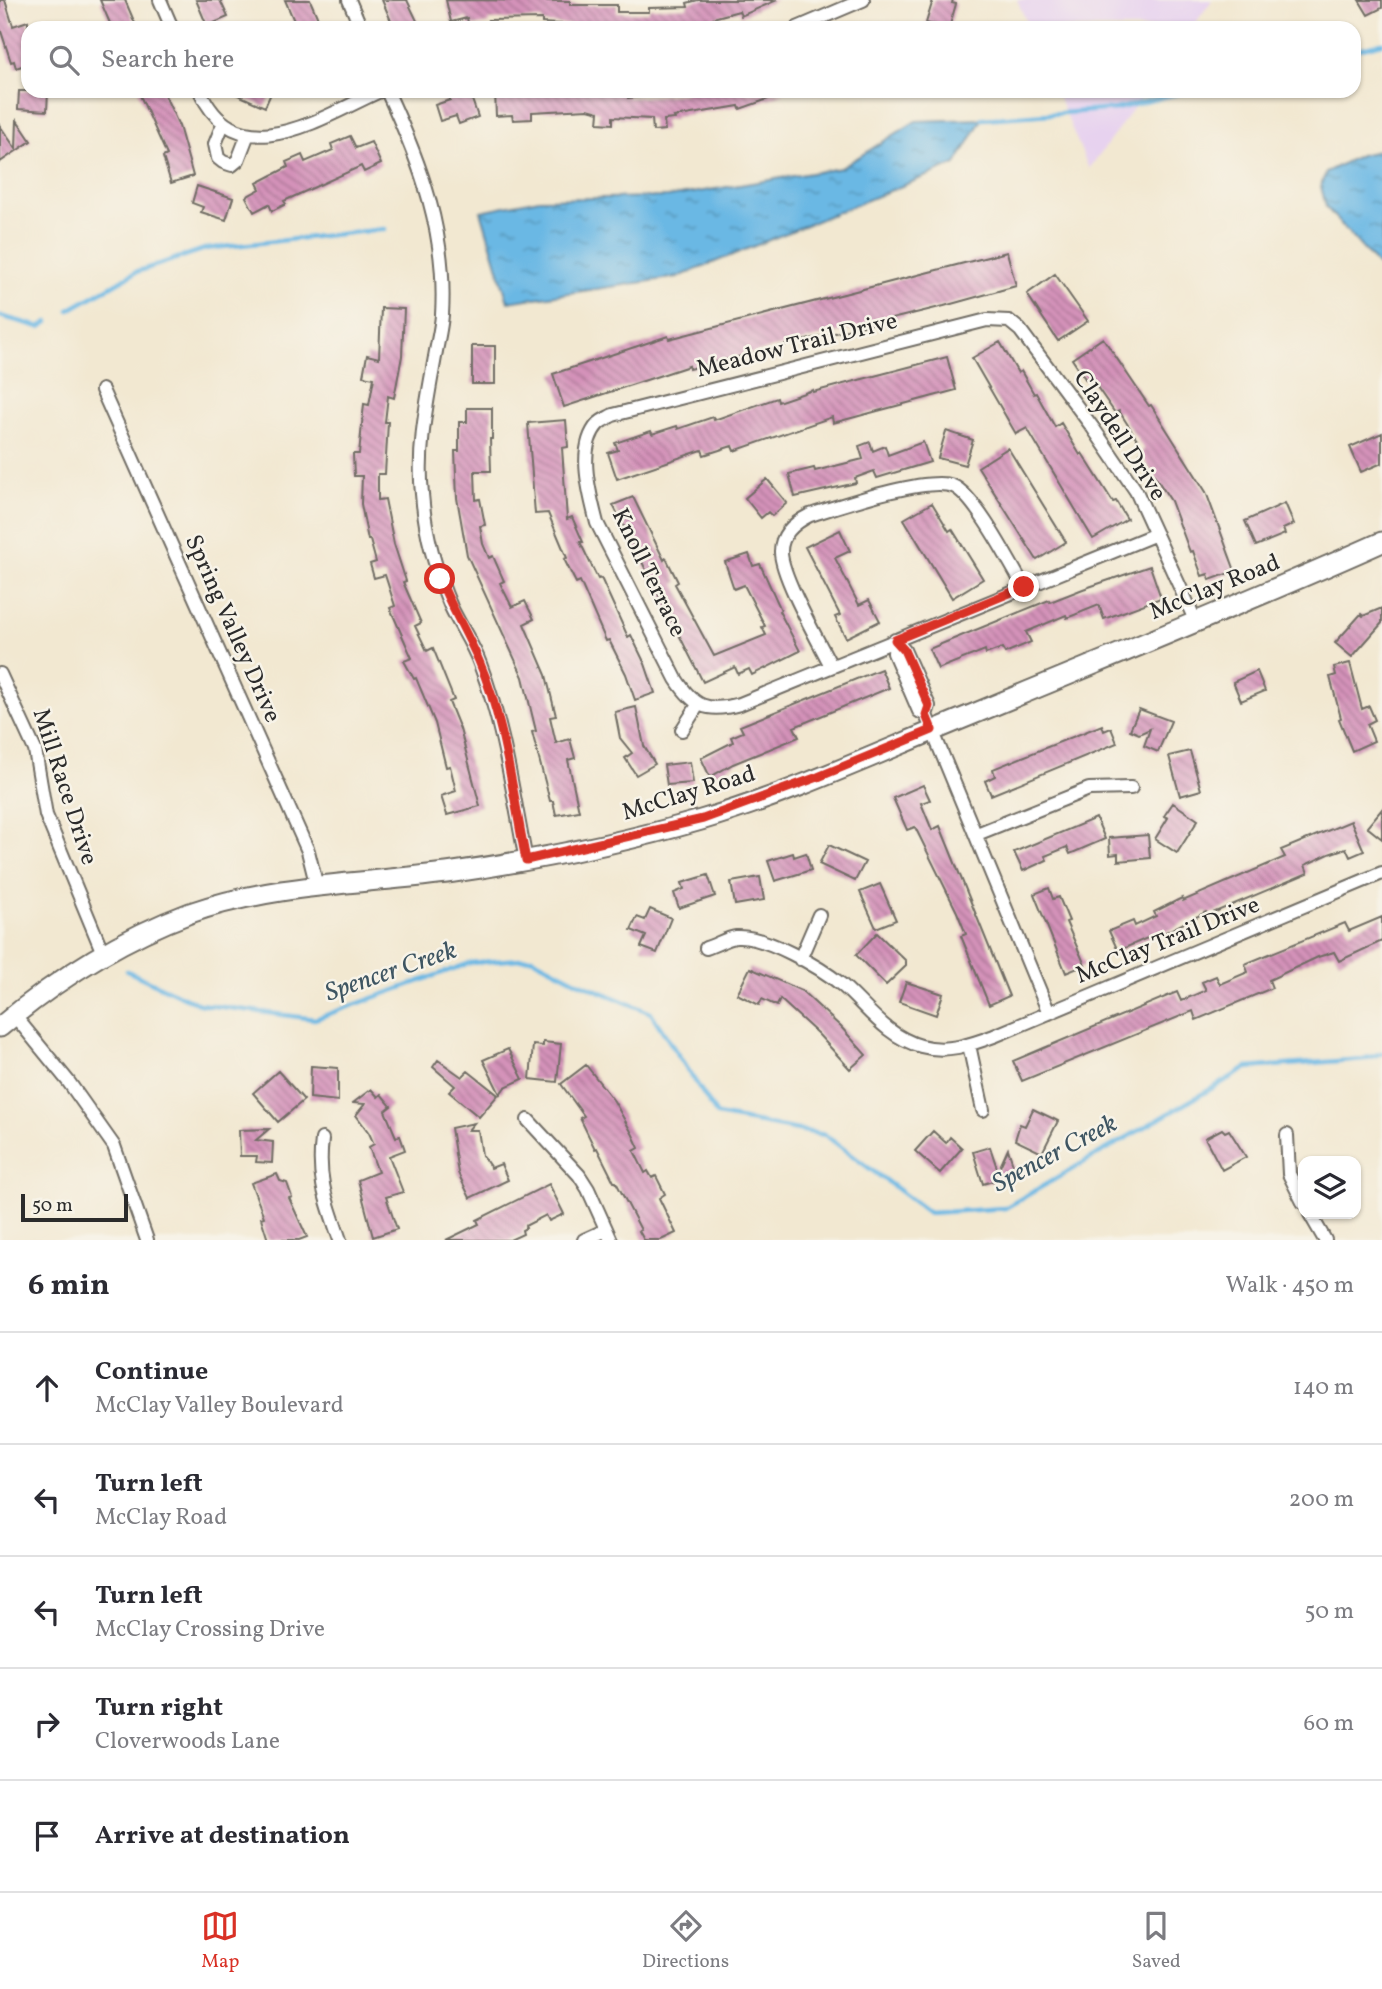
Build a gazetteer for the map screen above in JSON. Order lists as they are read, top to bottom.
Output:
{
  "streets": {
    "main road": ["McClay Road"],
    "street": [
      "Meadow Trail Drive",
      "Claydell Drive",
      "Knoll Terrace",
      "Spring Valley Drive",
      "Mill Race Drive",
      "McClay Trail Drive"
    ]
  },
  "crossings": [
    ["Meadow Trail Drive", "Claydell Drive"],
    ["Meadow Trail Drive", "Knoll Terrace"],
    ["Claydell Drive", "McClay Road"],
    ["McClay Road", "Spring Valley Drive"],
    ["McClay Road", "Mill Race Drive"]
  ],
  "water": ["Spencer Creek"],
  "scale_bar": "50 m",
  "page": {
    "search": "Search here",
    "scale": "50 m",
    "heading": ["6 min", "Walk · 450 m"],
    "list": [
      ["Continue", "McClay Valley Boulevard", "140 m"],
      ["Turn left", "McClay Road", "200 m"],
      ["Turn left", "McClay Crossing Drive", "50 m"],
      ["Turn right", "Cloverwoods Lane", "60 m"],
      "Arrive at destination"
    ],
    "nav": ["Map", "Directions", "Saved"]
  }
}
